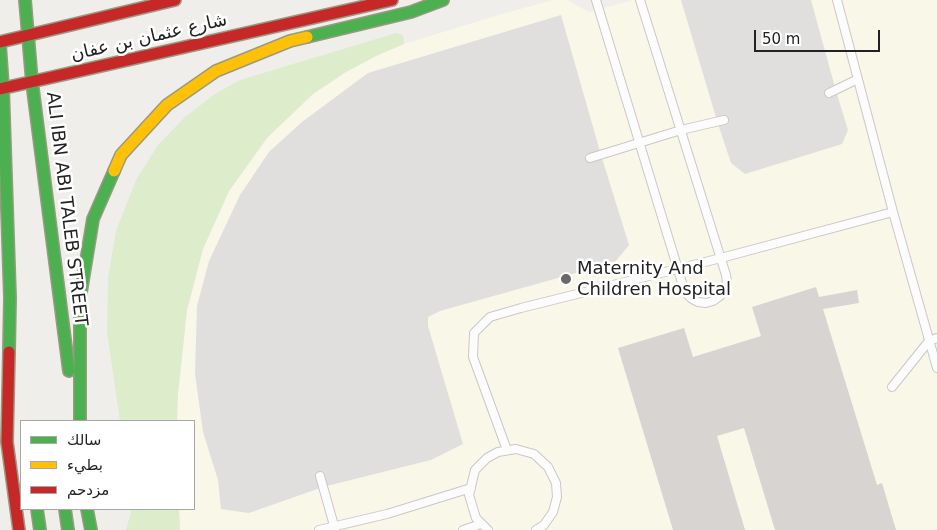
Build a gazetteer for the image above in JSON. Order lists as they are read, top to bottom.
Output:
{
  "streets": {
    "street": ["شارع عثمان بن عفان", "ALI IBN ABI TALEB STREET"]
  },
  "crossings": [
    ["شارع عثمان بن عفان", "ALI IBN ABI TALEB STREET"]
  ],
  "places": ["Maternity And Children Hospital"],
  "legend": ["سالك", "بطيء", "مزدحم"],
  "scale_bar": "50 m"
}
